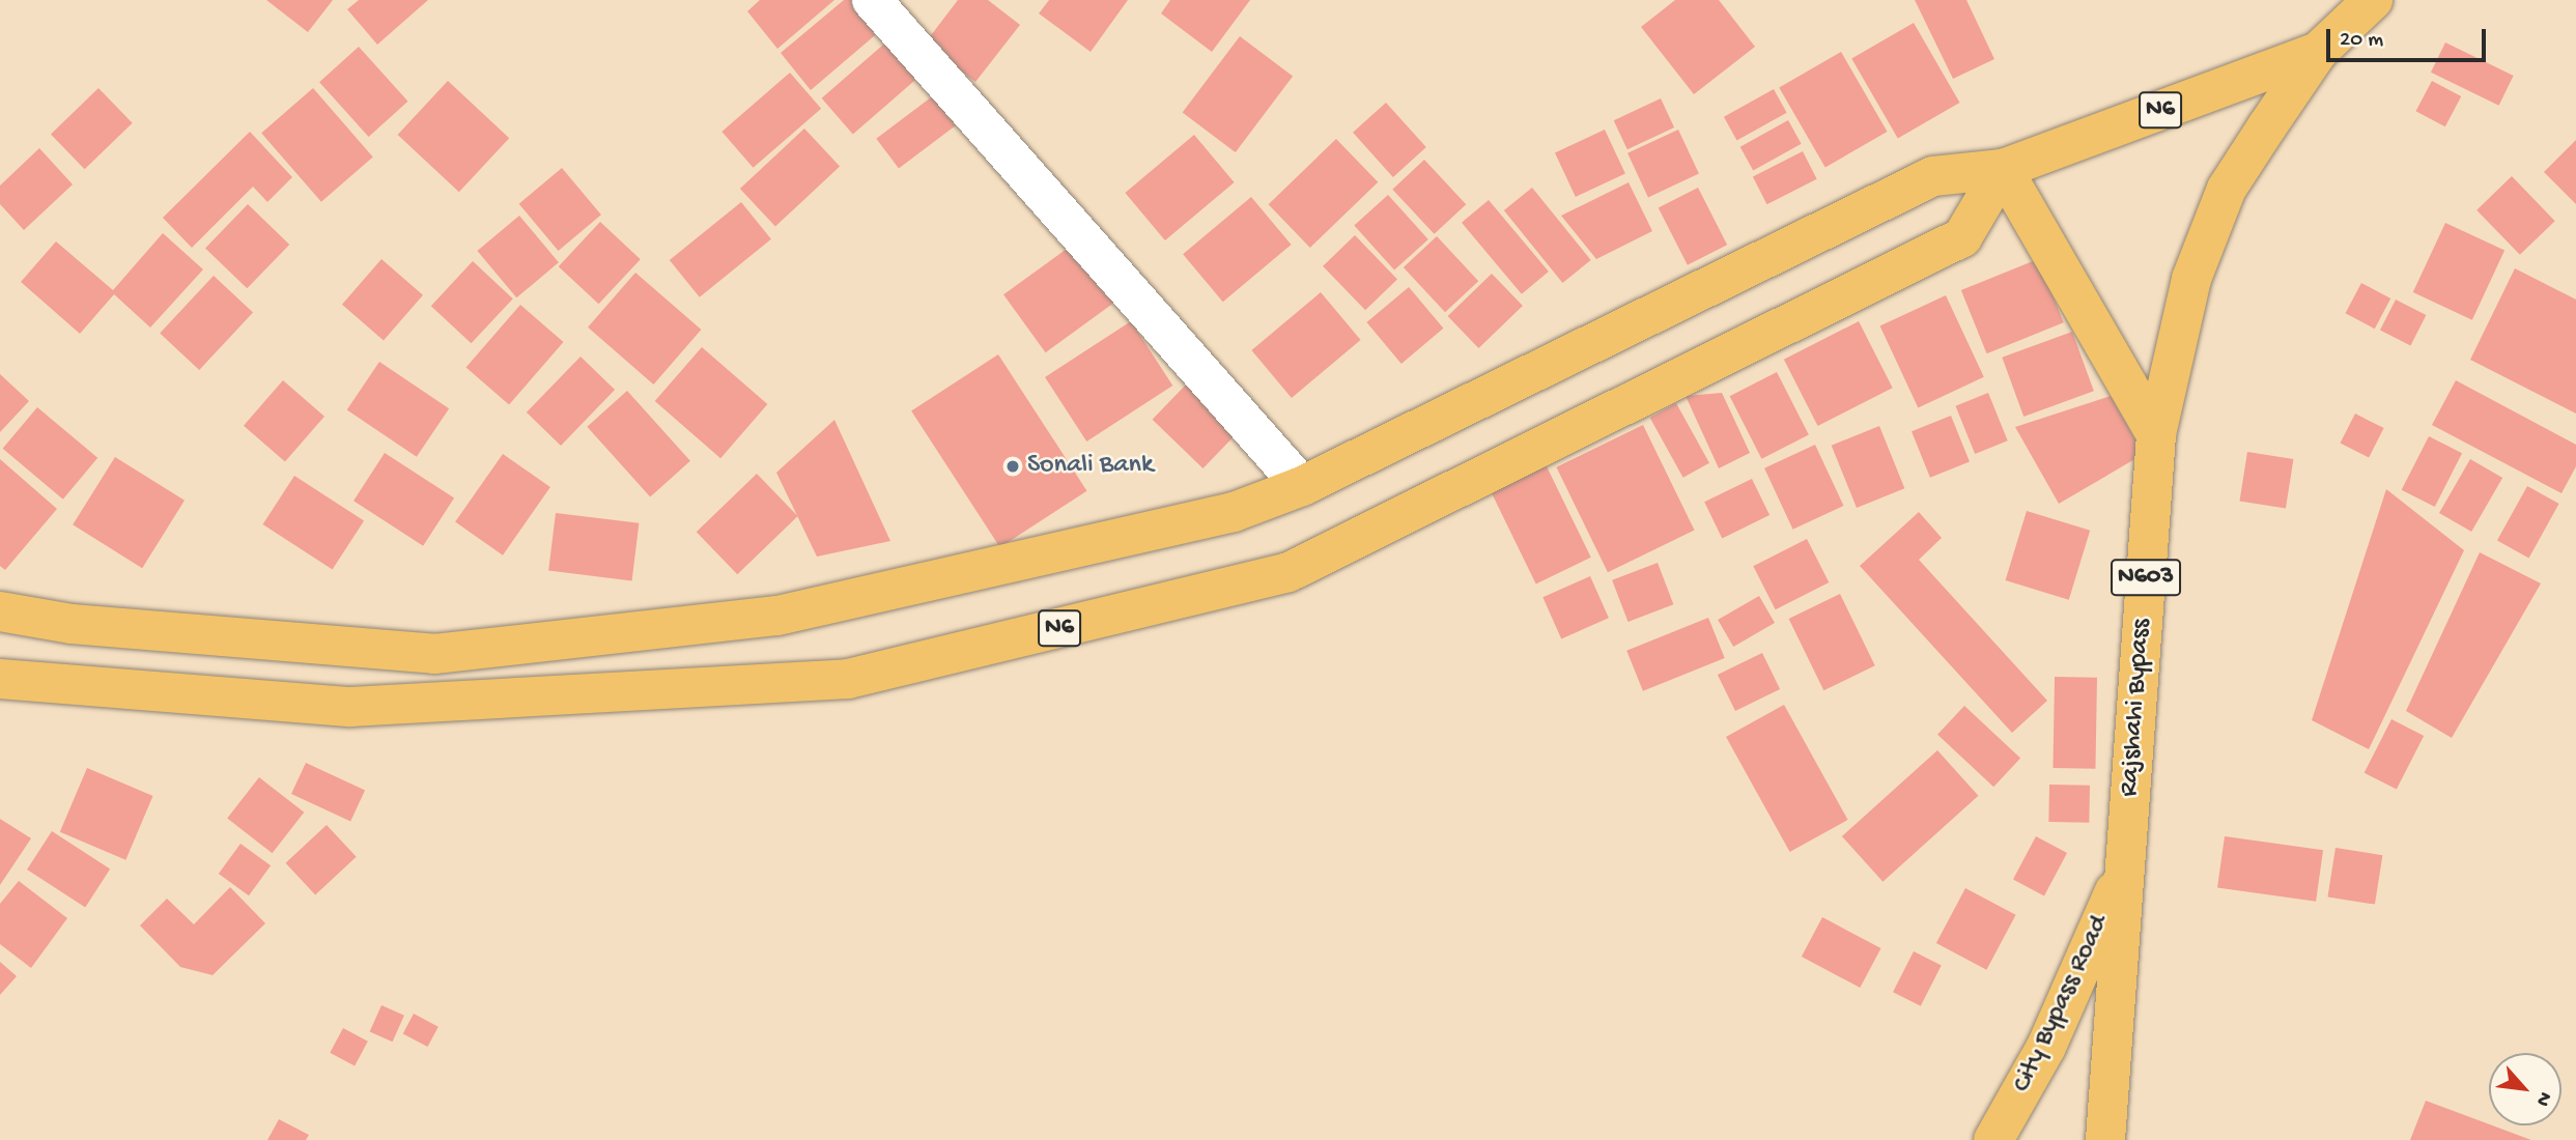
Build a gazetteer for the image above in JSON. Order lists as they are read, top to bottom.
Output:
{
  "streets": {
    "highway": [
      "N6",
      "N603",
      "Rajshahi Bypass",
      "City Bypass Road"
    ]
  },
  "crossings": [
    ["N6", "Rajshahi Bypass"],
    ["Rajshahi Bypass", "City Bypass Road"]
  ],
  "places": ["Sonali Bank"],
  "scale_bar": "20 m",
  "north": "bottom right"
}
